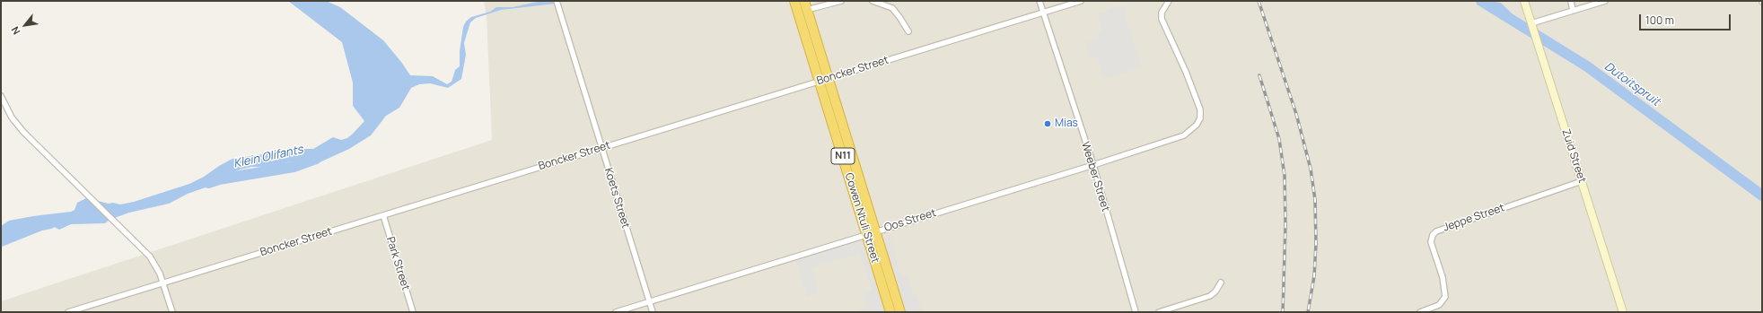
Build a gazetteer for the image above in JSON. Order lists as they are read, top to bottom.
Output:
{
  "streets": {
    "highway": ["N11", "Cowen Ntuli Street"],
    "street": [
      "Boncker Street",
      "Zuid Street",
      "Weeber Street",
      "Koets Street",
      "Jeppe Street",
      "Oos Street",
      "Park Street"
    ]
  },
  "crossings": [
    ["Boncker Street", "Weeber Street"],
    ["Boncker Street", "Koets Street"],
    ["Boncker Street", "Cowen Ntuli Street"],
    ["Boncker Street", "Park Street"],
    ["Zuid Street", "Jeppe Street"],
    ["Weeber Street", "Oos Street"],
    ["Koets Street", "Oos Street"],
    ["Cowen Ntuli Street", "Oos Street"]
  ],
  "water": ["Dutoitspruit", "Klein Olifants"],
  "places": ["Mias"],
  "scale_bar": "100 m",
  "north": "bottom left"
}
